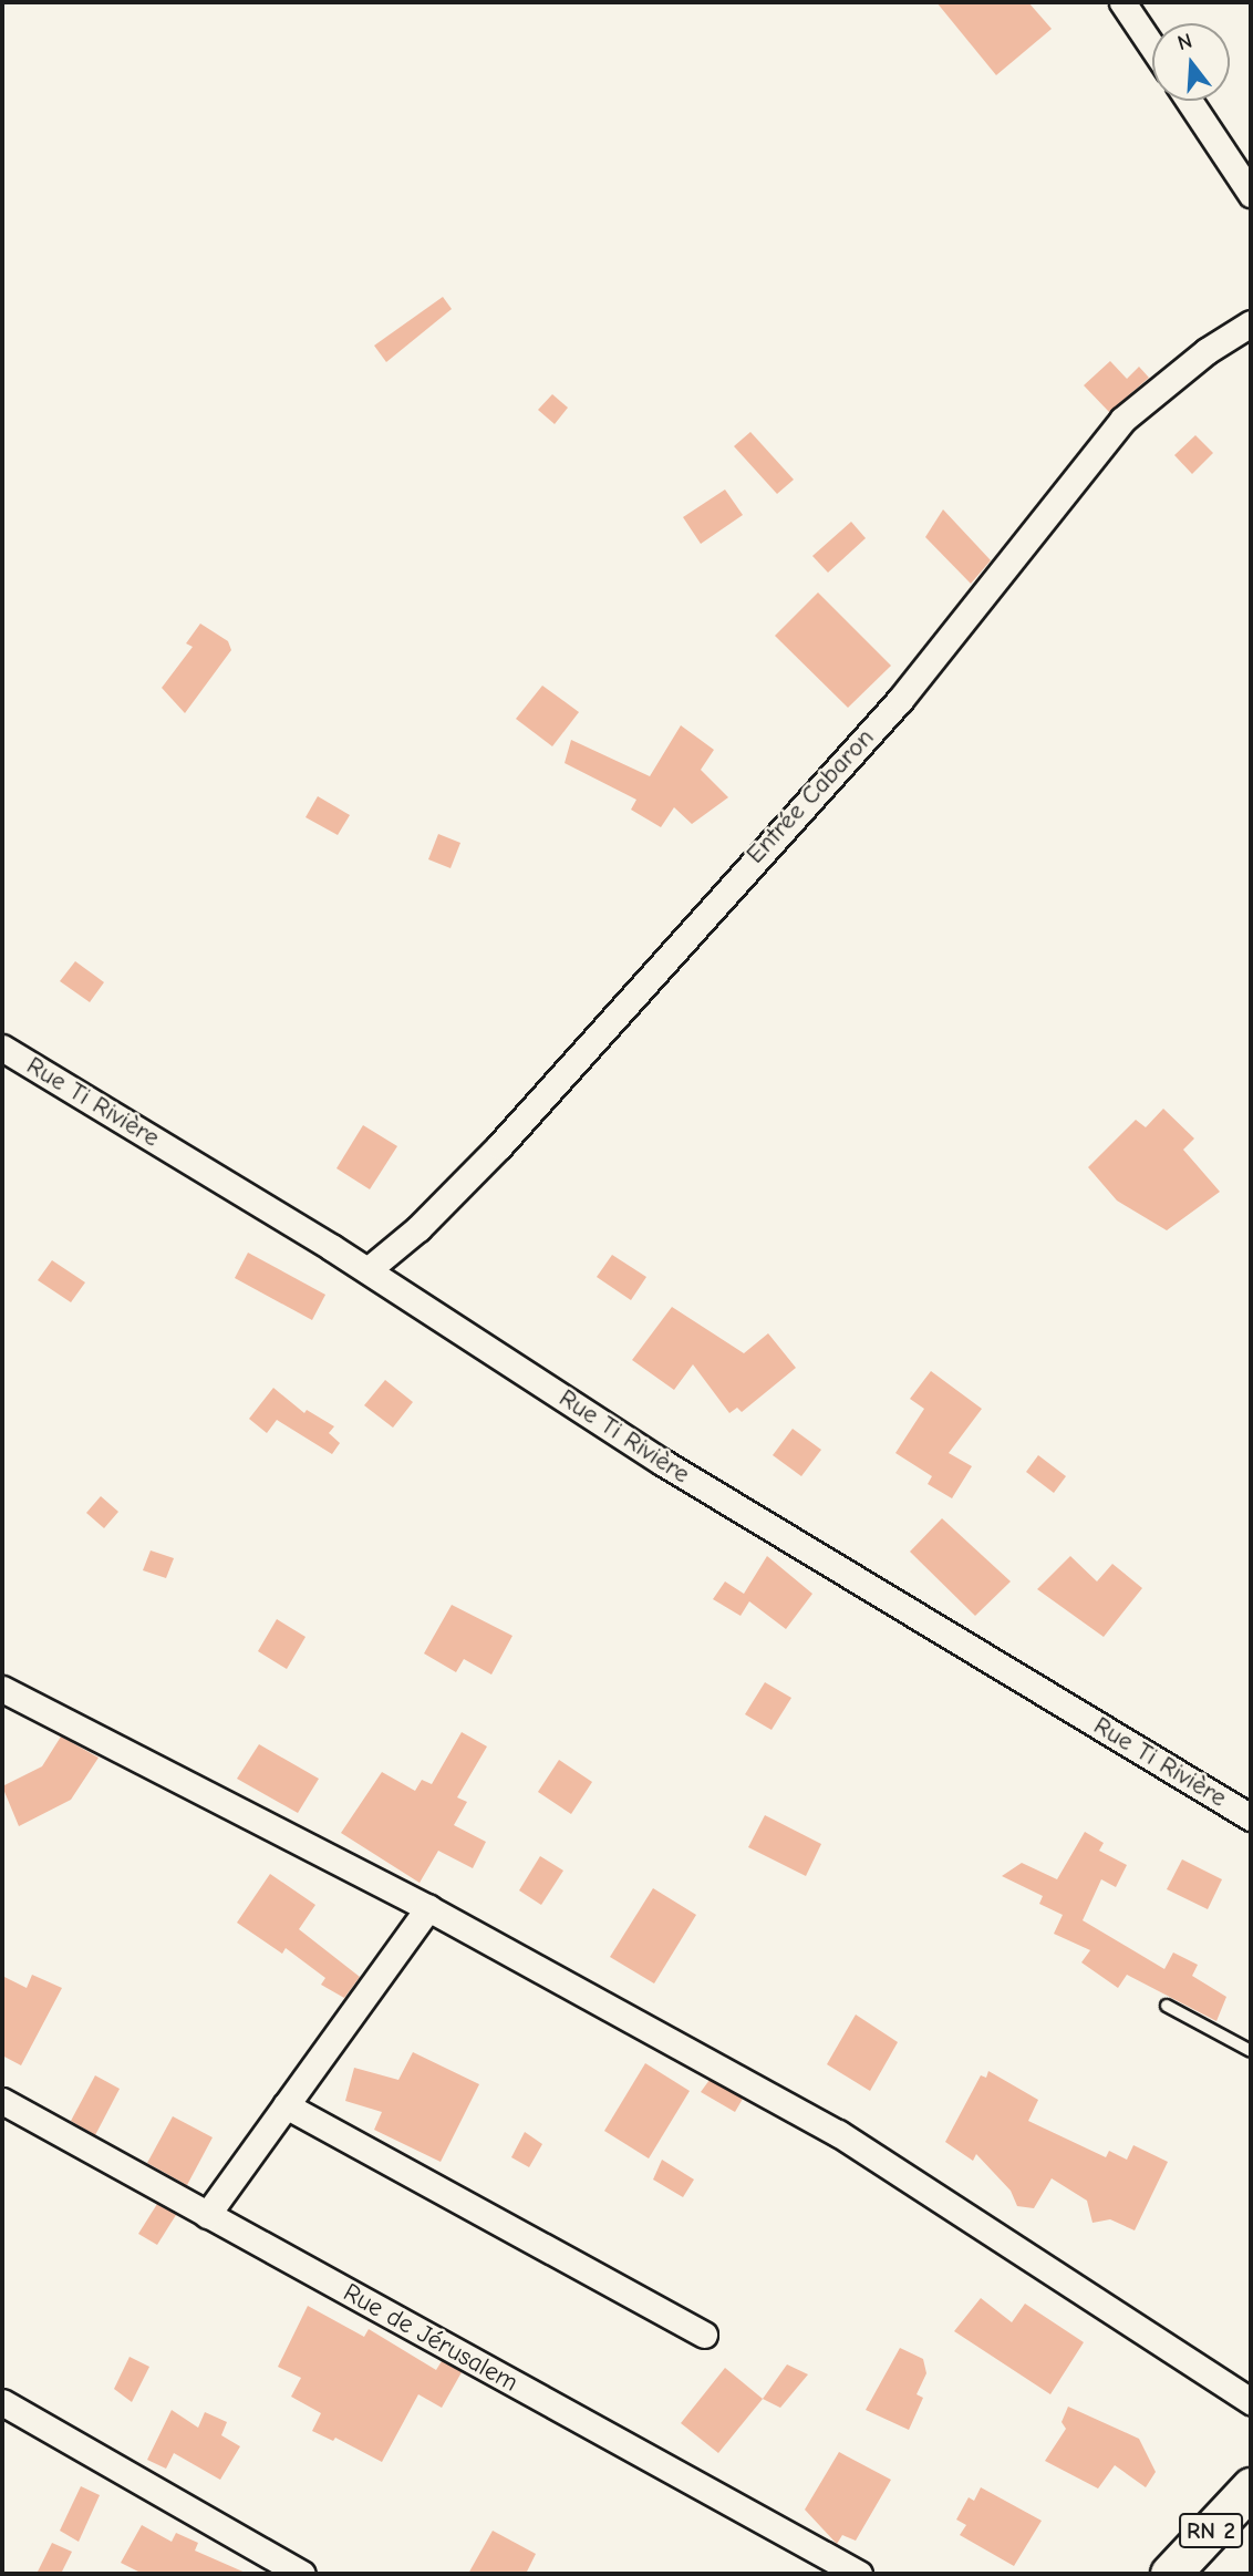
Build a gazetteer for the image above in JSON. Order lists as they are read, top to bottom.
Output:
{
  "streets": {
    "main road": ["RN 2"],
    "street": ["Entrée Cabaron", "Rue Ti Rivière", "Rue de Jérusalem"]
  },
  "crossings": [
    ["Entrée Cabaron", "Rue Ti Rivière"]
  ],
  "north": "top"
}
